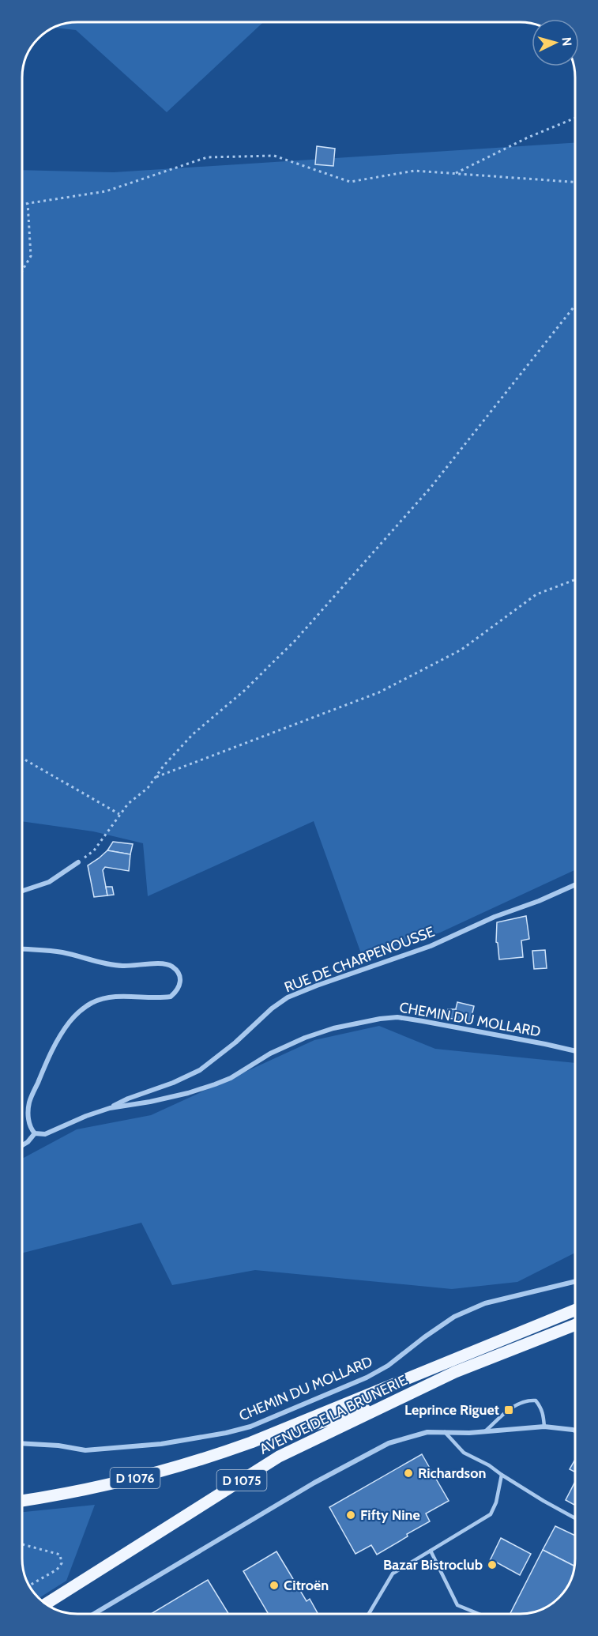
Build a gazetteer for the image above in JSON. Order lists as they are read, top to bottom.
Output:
{
  "streets": {
    "main road": ["AVENUE DE LA BRUNERIE", "D 1076", "D 1075"],
    "street": ["RUE DE CHARPENOUSSE", "CHEMIN DU MOLLARD"]
  },
  "crossings": [
    ["RUE DE CHARPENOUSSE", "CHEMIN DU MOLLARD"],
    ["AVENUE DE LA BRUNERIE", "D 1075"],
    ["D 1076", "D 1075"]
  ],
  "places": {
    "transit": ["Leprince Riguet"],
    "other": [
      "Richardson",
      "Fifty Nine",
      "Bazar Bistroclub",
      "Citroën"
    ]
  },
  "north": "right"
}
